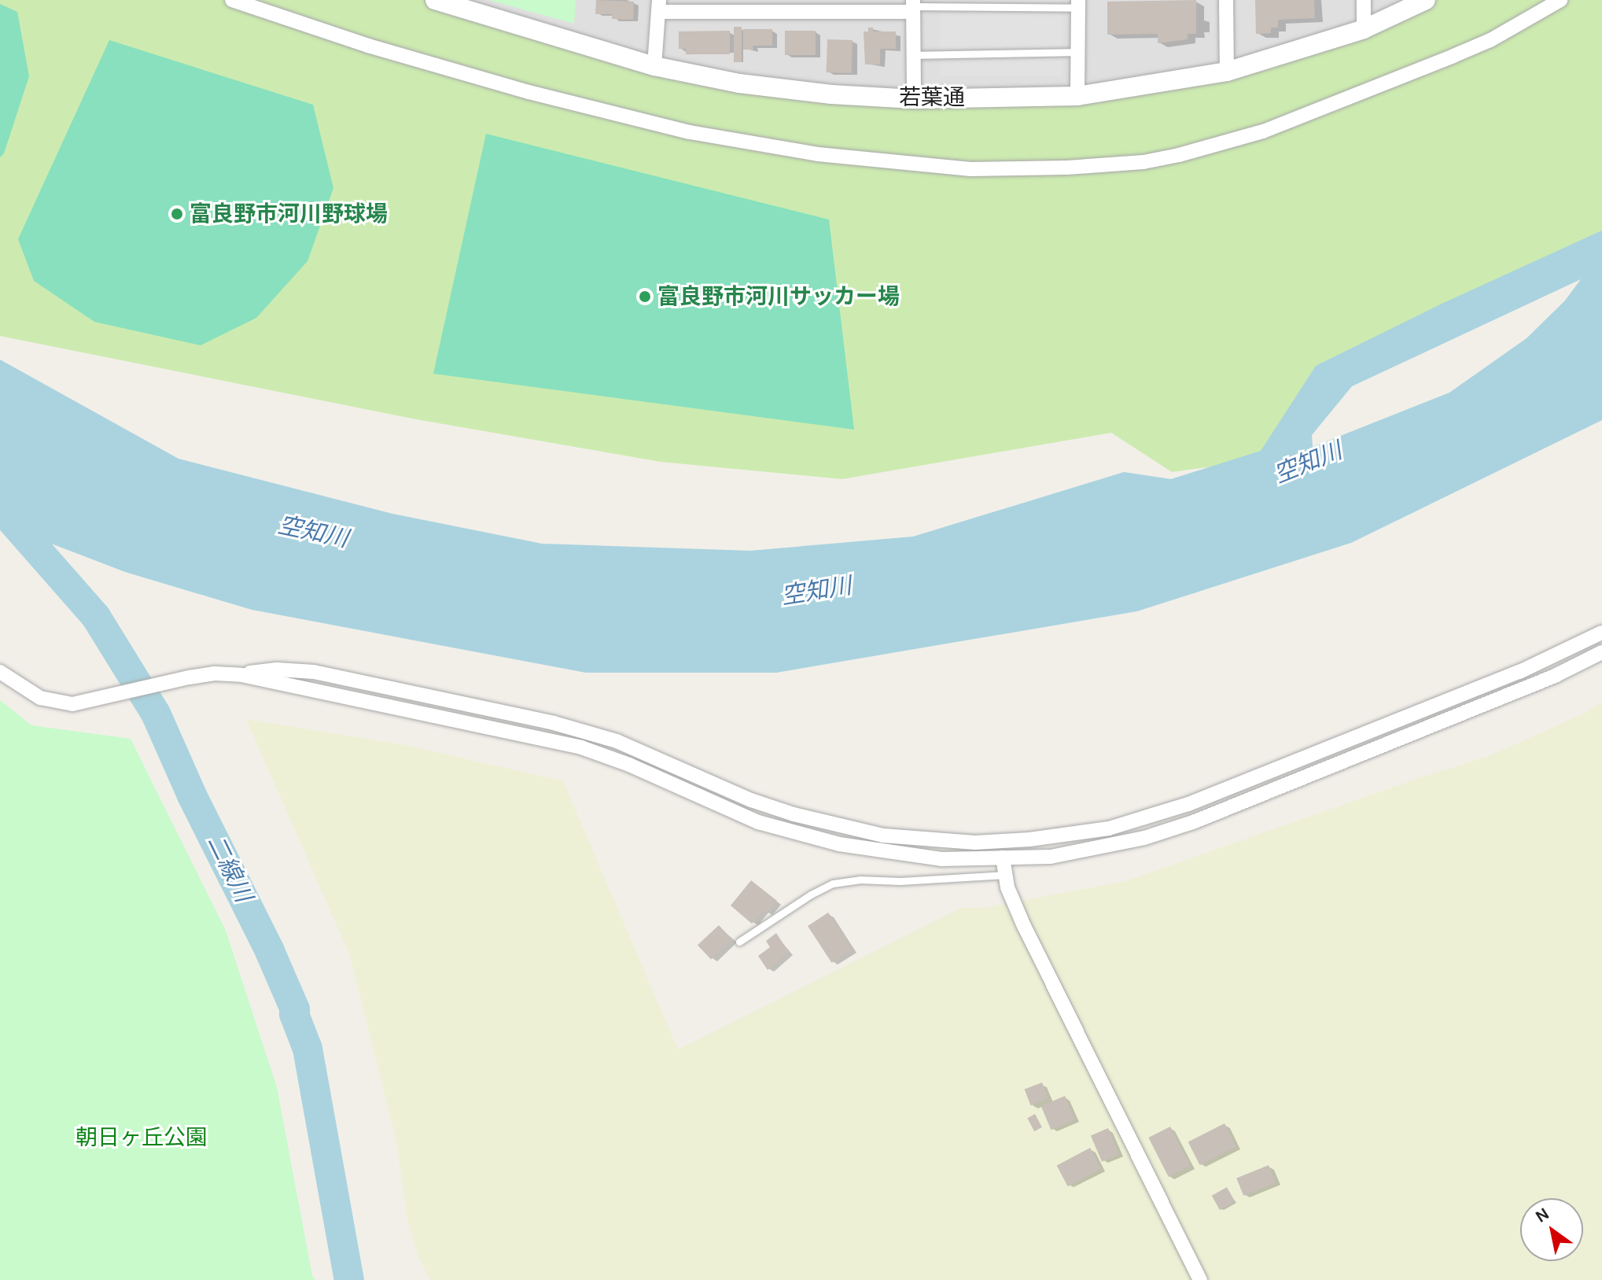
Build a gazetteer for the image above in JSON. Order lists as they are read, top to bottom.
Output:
{
  "streets": {
    "street": ["若葉通"]
  },
  "water": ["空知川", "二線川"],
  "parks": ["朝日ヶ丘公園"],
  "places": ["富良野市河川野球場", "富良野市河川サッカー場"],
  "north": "top left"
}
